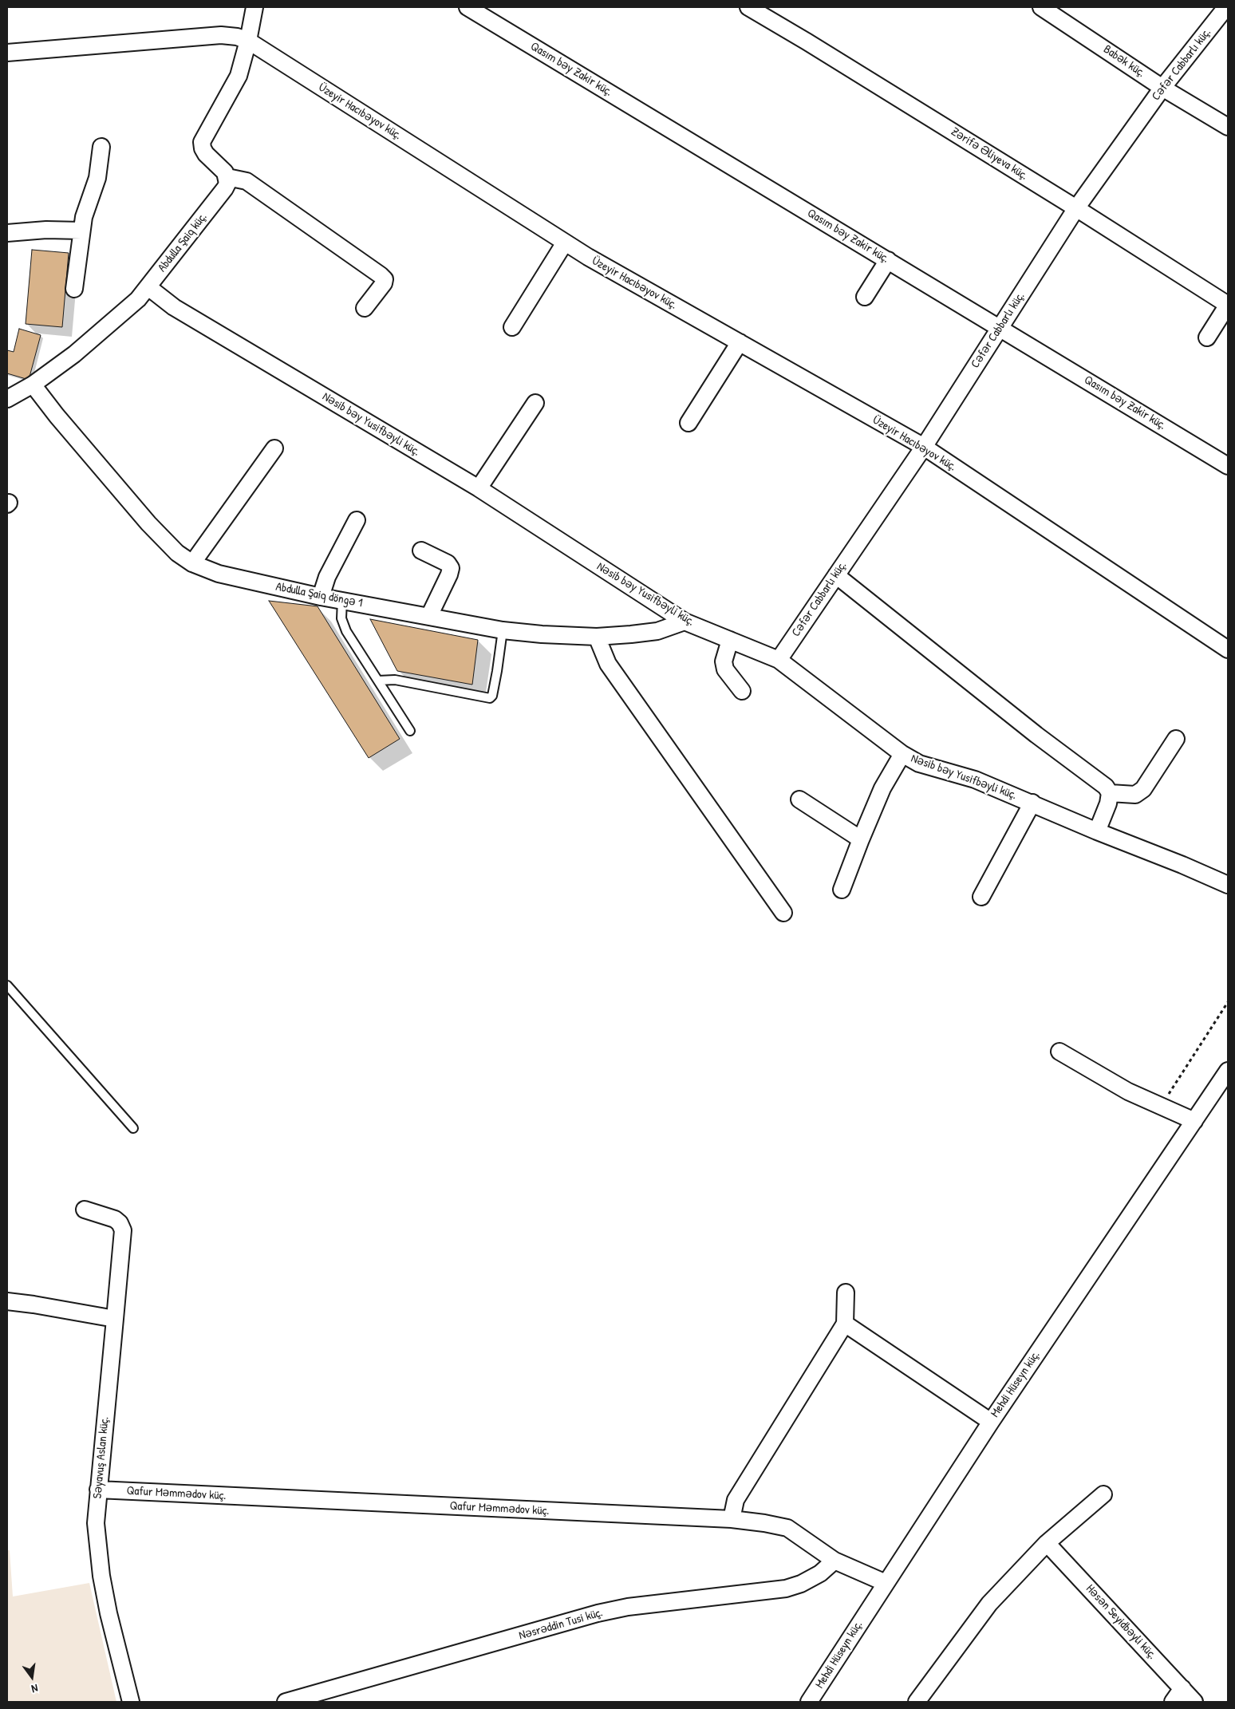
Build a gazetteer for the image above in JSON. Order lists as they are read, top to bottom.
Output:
{
  "streets": {
    "street": [
      "Babək küç.",
      "Cəfər Cabbarlı küç.",
      "Qasım bəy Zakir küç.",
      "Üzeyir Hacıbəyov küç.",
      "Zərifə Əliyeva küç.",
      "Abdulla Şaiq küç.",
      "Nəsib bəy Yusifbəyli küç.",
      "Abdulla Şaiq döngə 1",
      "Mehdi Hüseyn küç.",
      "Səyavuş Aslan küç.",
      "Qafur Məmmədov küç.",
      "Həsən Seyidbəyli küç.",
      "Nəsrəddin Tusi küç."
    ]
  },
  "crossings": [
    ["Babək küç.", "Cəfər Cabbarlı küç."],
    ["Cəfər Cabbarlı küç.", "Qasım bəy Zakir küç."],
    ["Cəfər Cabbarlı küç.", "Üzeyir Hacıbəyov küç."],
    ["Cəfər Cabbarlı küç.", "Zərifə Əliyeva küç."],
    ["Cəfər Cabbarlı küç.", "Nəsib bəy Yusifbəyli küç."],
    ["Abdulla Şaiq küç.", "Nəsib bəy Yusifbəyli küç."],
    ["Abdulla Şaiq küç.", "Abdulla Şaiq döngə 1"],
    ["Nəsib bəy Yusifbəyli küç.", "Abdulla Şaiq döngə 1"],
    ["Mehdi Hüseyn küç.", "Qafur Məmmədov küç."],
    ["Səyavuş Aslan küç.", "Qafur Məmmədov küç."],
    ["Qafur Məmmədov küç.", "Nəsrəddin Tusi küç."]
  ],
  "north": "bottom"
}
